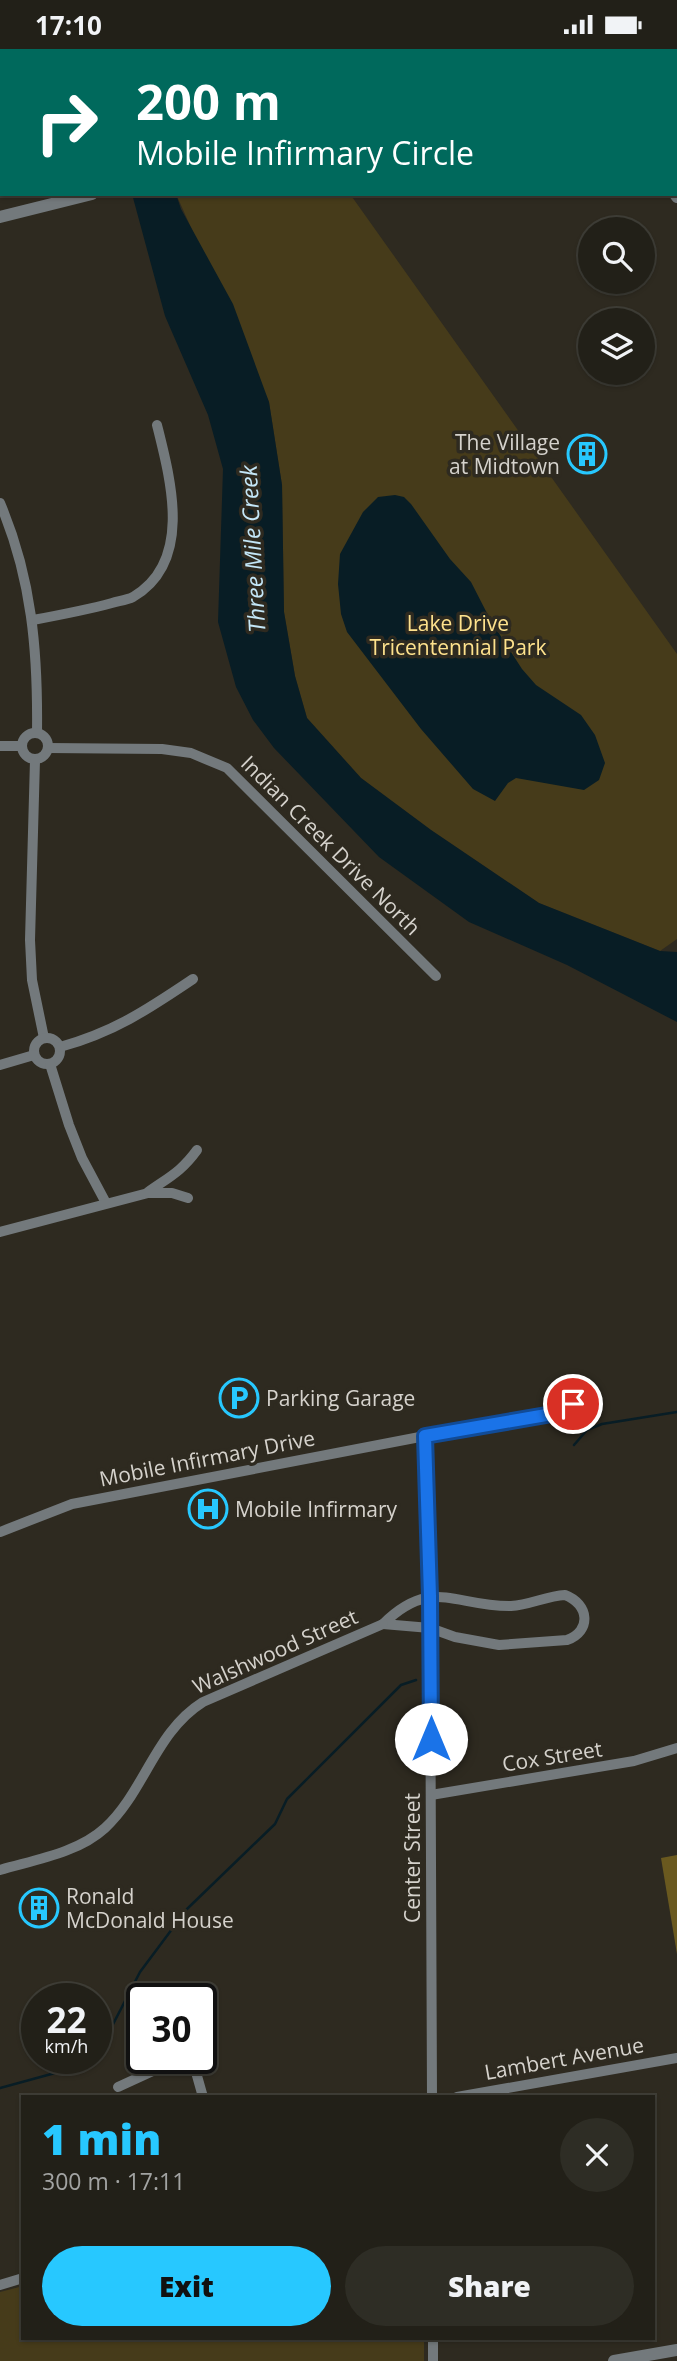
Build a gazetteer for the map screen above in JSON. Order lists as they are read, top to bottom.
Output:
{
  "streets": {
    "street": [
      "Indian Creek Drive North",
      "Mobile Infirmary Drive",
      "Walshwood Street",
      "Cox Street",
      "Center Street",
      "Lambert Avenue"
    ]
  },
  "crossings": [
    ["Mobile Infirmary Drive", "Center Street"],
    ["Walshwood Street", "Center Street"],
    ["Cox Street", "Center Street"]
  ],
  "water": ["Three Mile Creek"],
  "parks": ["Lake Drive Tricentennial Park"],
  "places": {
    "building": ["The Village at Midtown", "Ronald McDonald House"],
    "parking": ["Parking Garage"],
    "hospital": ["Mobile Infirmary"]
  },
  "page": {
    "status": "17:10",
    "turn": ["200 m", "Mobile Infirmary Circle"],
    "speed": "22 km/h",
    "limit": "30",
    "heading": ["1 min", "300 m · 17:11"],
    "buttons": ["Exit", "Share"]
  }
}
